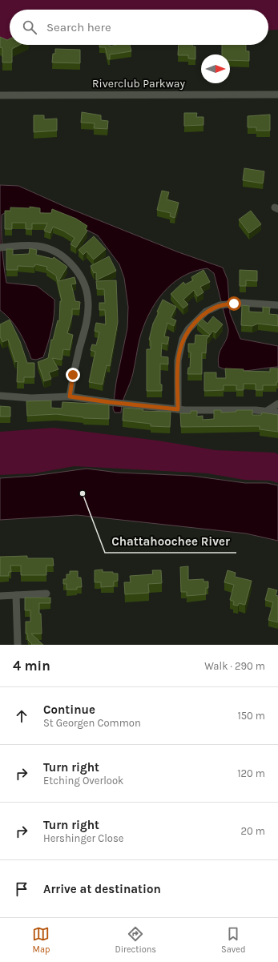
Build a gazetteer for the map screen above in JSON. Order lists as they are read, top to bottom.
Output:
{
  "streets": {
    "street": ["Riverclub Parkway"]
  },
  "places": ["Chattahoochee River"],
  "north": "right",
  "page": {
    "search": "Search here",
    "heading": ["4 min", "Walk · 290 m"],
    "list": [
      ["Continue", "St Georgen Common", "150 m"],
      ["Turn right", "Etching Overlook", "120 m"],
      ["Turn right", "Hershinger Close", "20 m"],
      "Arrive at destination"
    ],
    "nav": ["Map", "Directions", "Saved"]
  }
}
